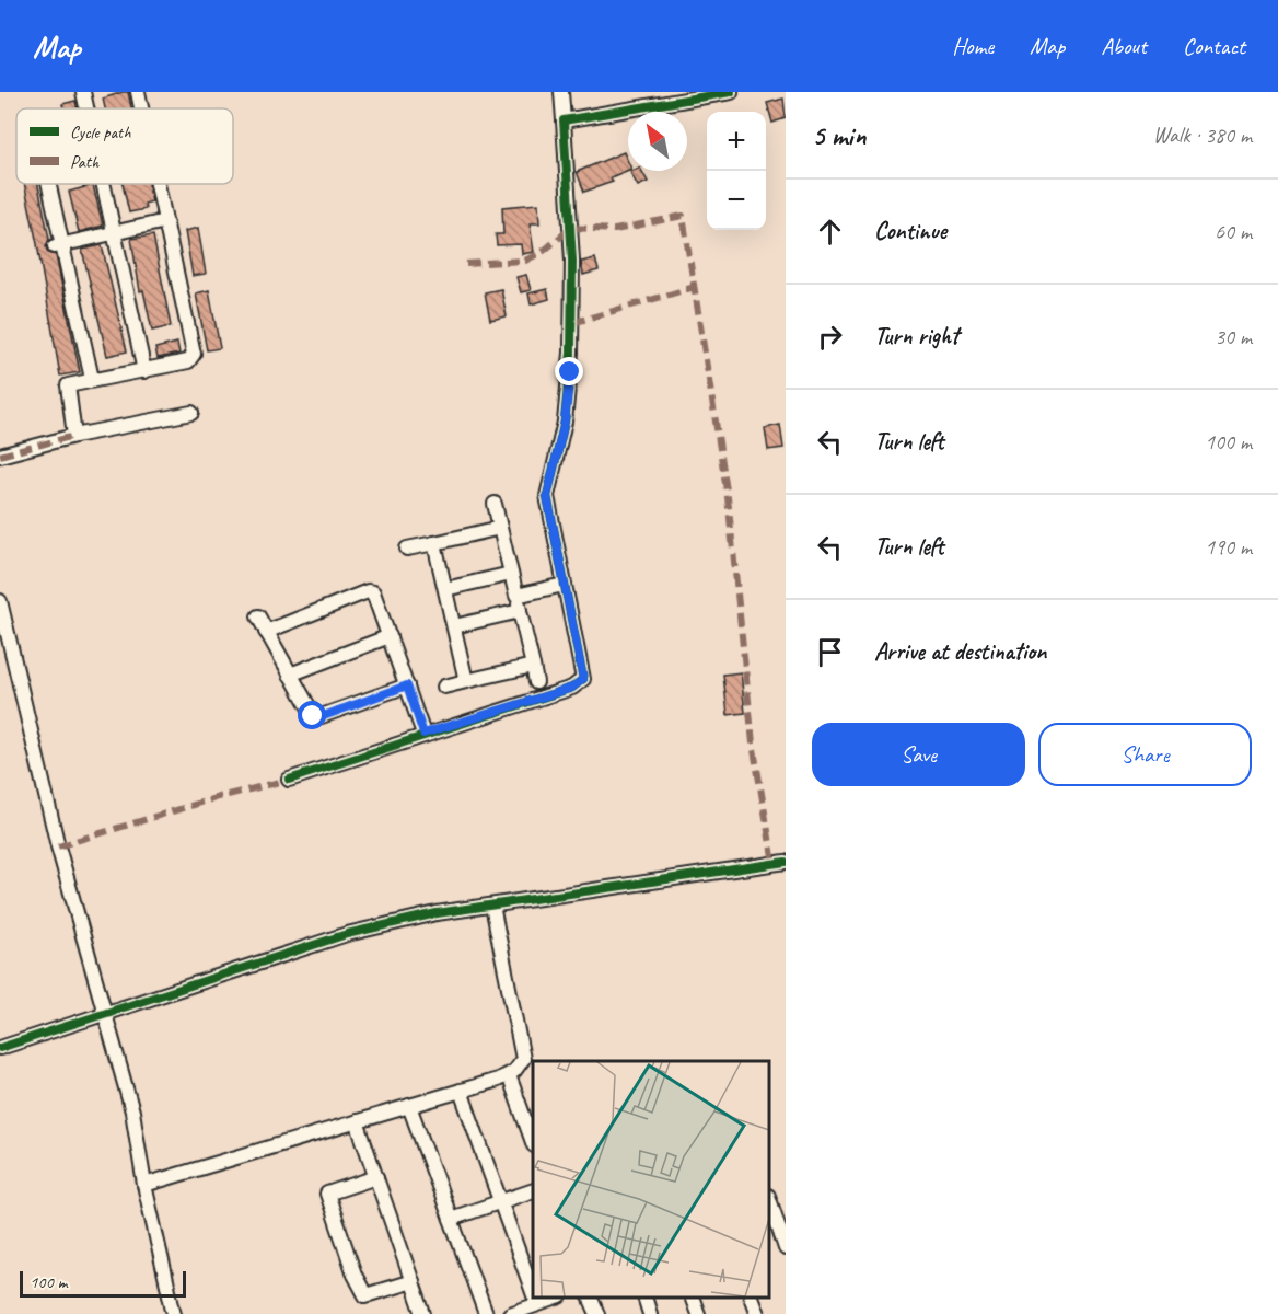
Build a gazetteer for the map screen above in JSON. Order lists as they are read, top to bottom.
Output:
{
  "legend": ["Cycle path", "Path"],
  "scale_bar": "100 m",
  "north": "top left",
  "page": {
    "header": "Map",
    "nav": [
      "Home",
      "Map",
      "About",
      "Contact"
    ],
    "heading": ["5 min", "Walk · 380 m"],
    "map_buttons": ["+", "−"],
    "list": [
      ["Continue", "60 m"],
      ["Turn right", "30 m"],
      ["Turn left", "100 m"],
      ["Turn left", "190 m"],
      "Arrive at destination"
    ],
    "buttons": ["Save", "Share"],
    "scale": "100 m"
  }
}
